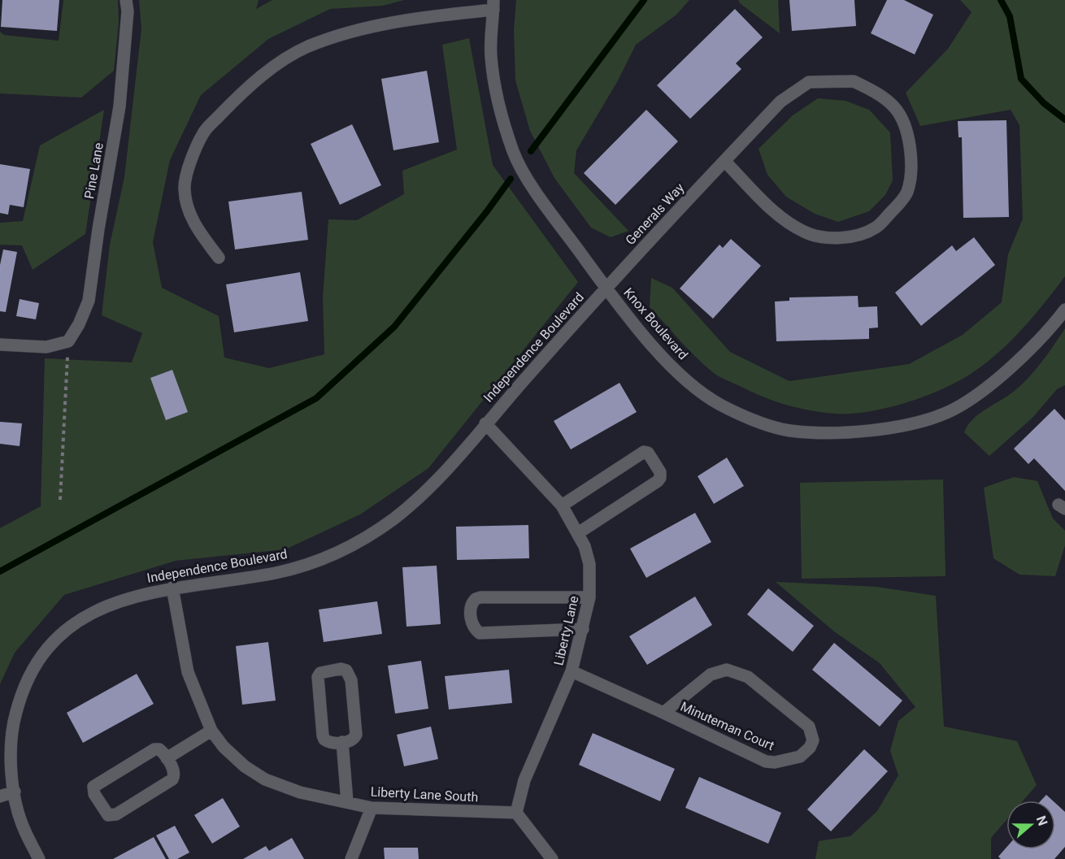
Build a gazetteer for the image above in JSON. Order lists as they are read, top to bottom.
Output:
{
  "streets": {
    "street": [
      "Pine Lane",
      "Generals Way",
      "Knox Boulevard",
      "Independence Boulevard",
      "Liberty Lane",
      "Minuteman Court",
      "Liberty Lane South"
    ]
  },
  "crossings": [
    ["Generals Way", "Knox Boulevard"],
    ["Generals Way", "Independence Boulevard"],
    ["Knox Boulevard", "Independence Boulevard"],
    ["Independence Boulevard", "Liberty Lane"],
    ["Independence Boulevard", "Liberty Lane South"],
    ["Liberty Lane", "Minuteman Court"],
    ["Liberty Lane", "Liberty Lane South"]
  ],
  "north": "right"
}
